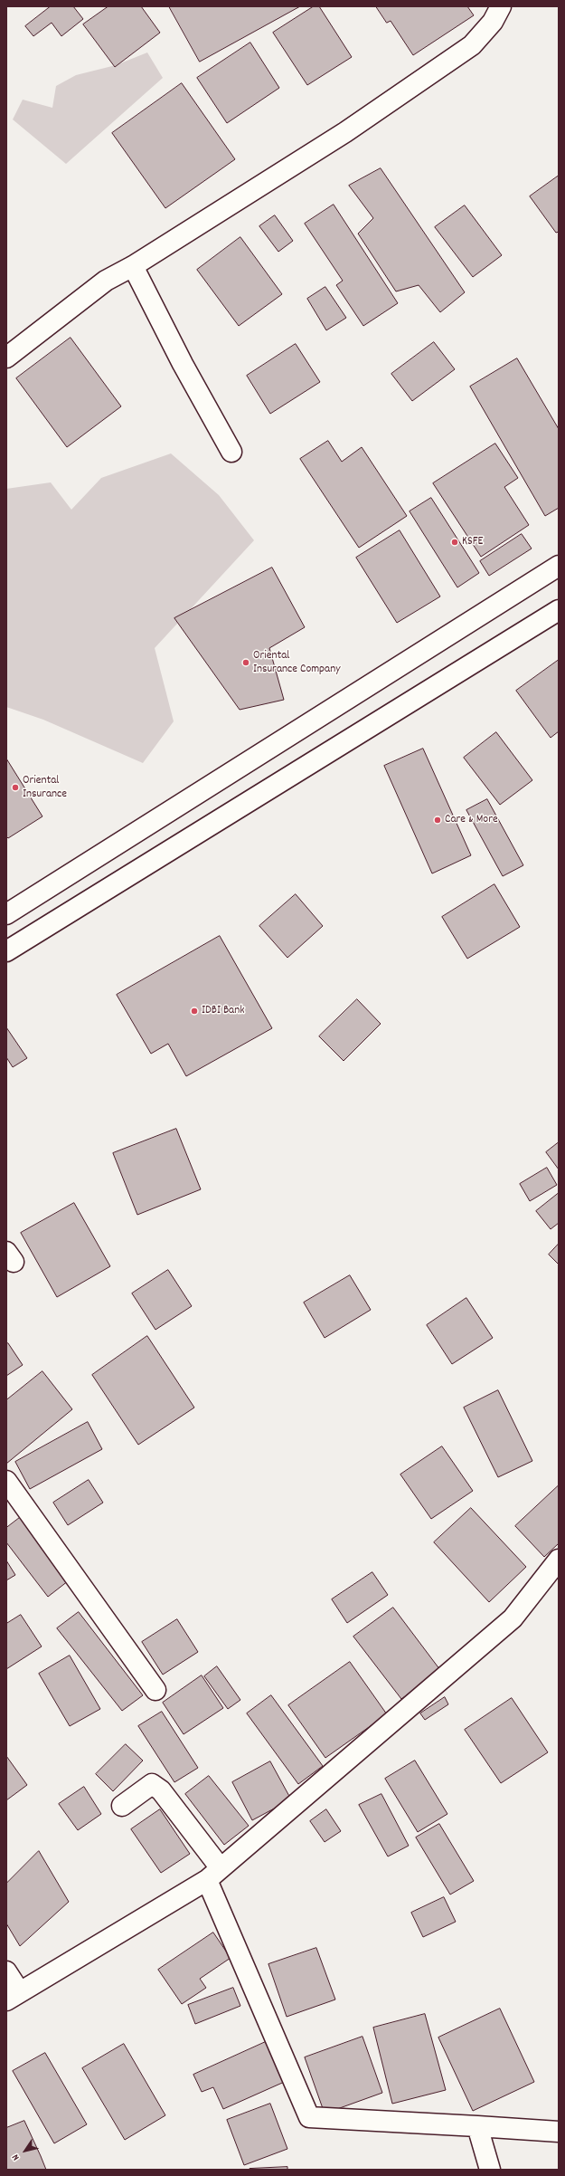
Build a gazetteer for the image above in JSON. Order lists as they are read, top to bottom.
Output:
{
  "places": [
    "KSFE",
    "Oriental Insurance Company",
    "Oriental Insurance",
    "Care & More",
    "IDBI Bank"
  ],
  "north": "bottom left"
}
